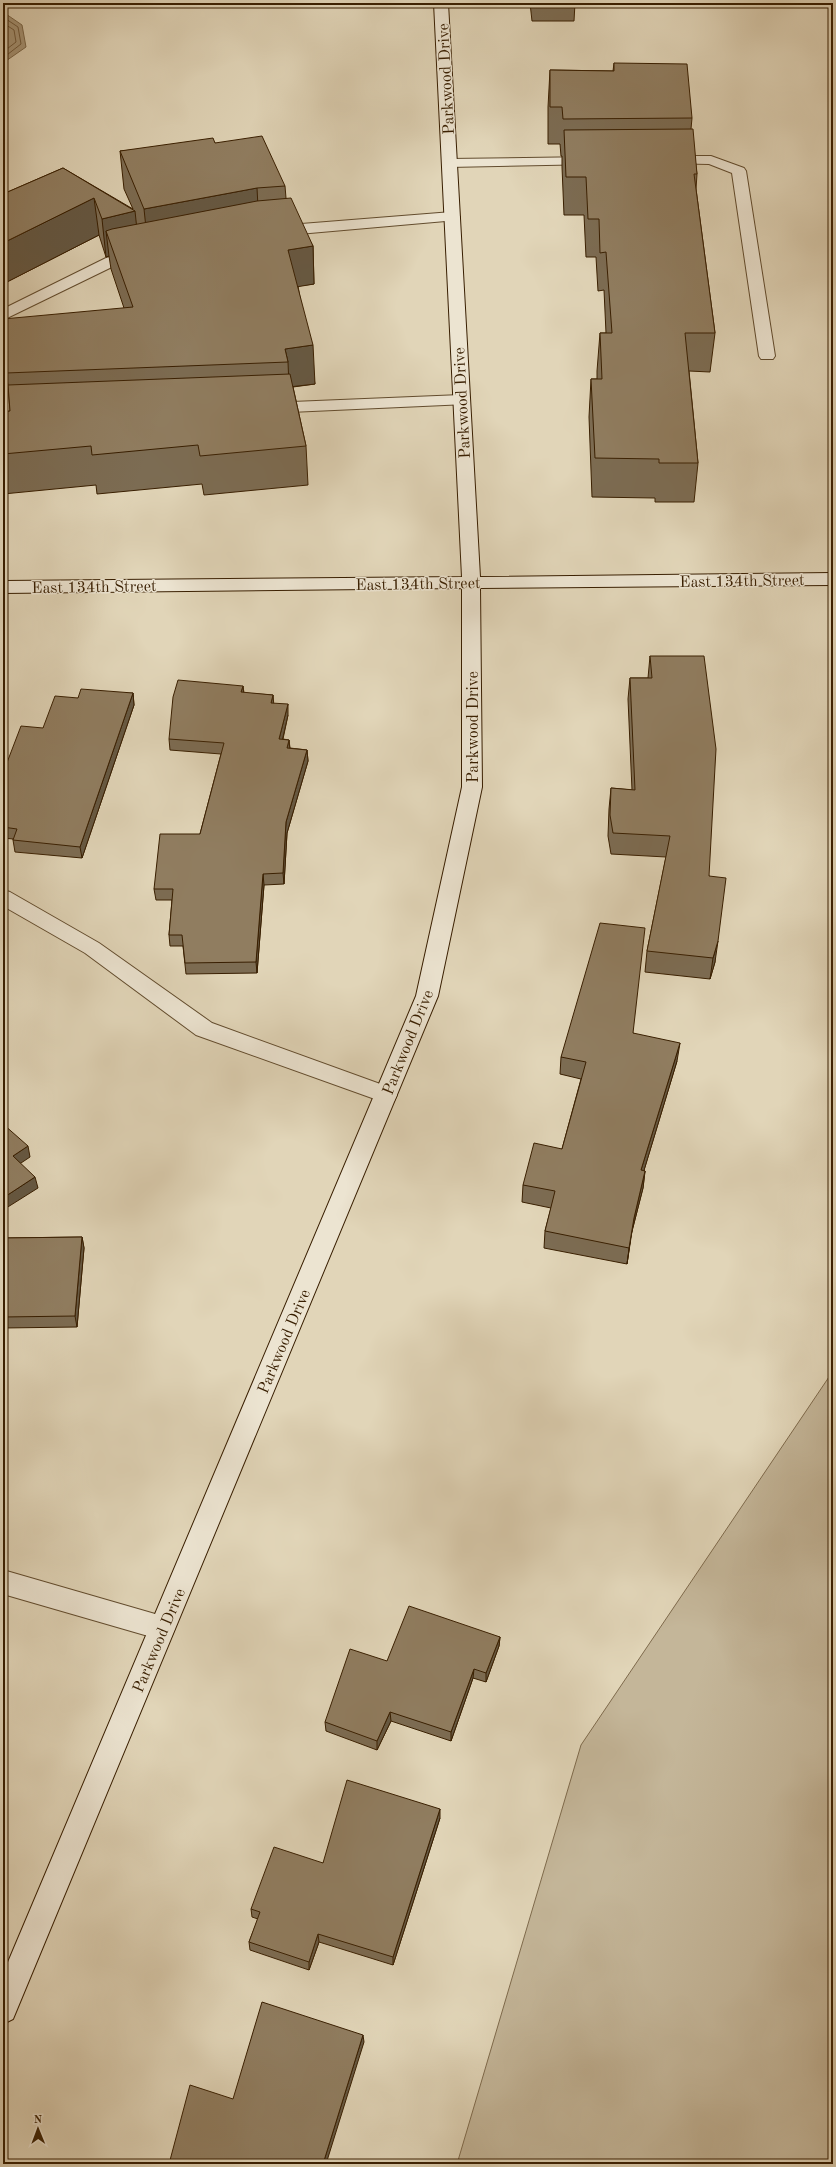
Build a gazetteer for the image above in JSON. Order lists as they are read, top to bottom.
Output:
{
  "streets": {
    "street": ["Parkwood Drive", "East 134th Street"]
  },
  "crossings": [
    ["Parkwood Drive", "East 134th Street"]
  ],
  "north": "top"
}
